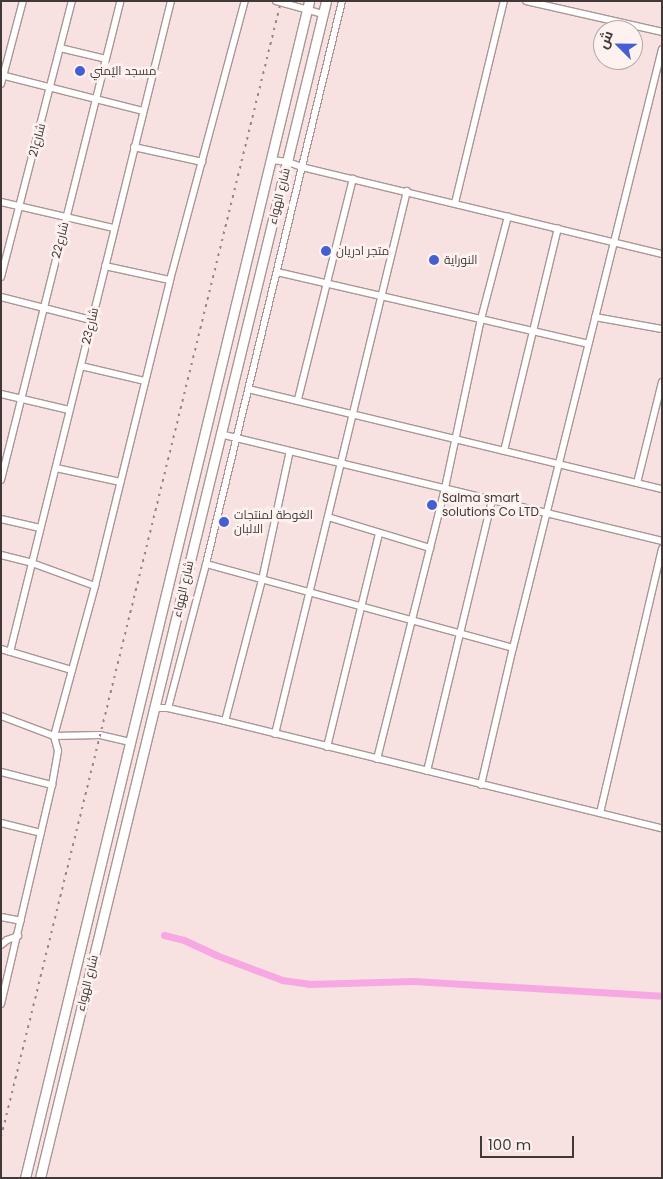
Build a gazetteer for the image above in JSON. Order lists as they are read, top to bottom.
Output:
{
  "streets": {
    "highway": ["شارع الهواء"],
    "street": ["شارع21", "شارع22", "شارع23"]
  },
  "places": [
    "مسجد اليُمني",
    "متجر ادريان",
    "النوراية",
    "Salma smart solutions Co LTD",
    "الغوطة لمنتجات الالبان"
  ],
  "scale_bar": "100 m",
  "north": "top left"
}
